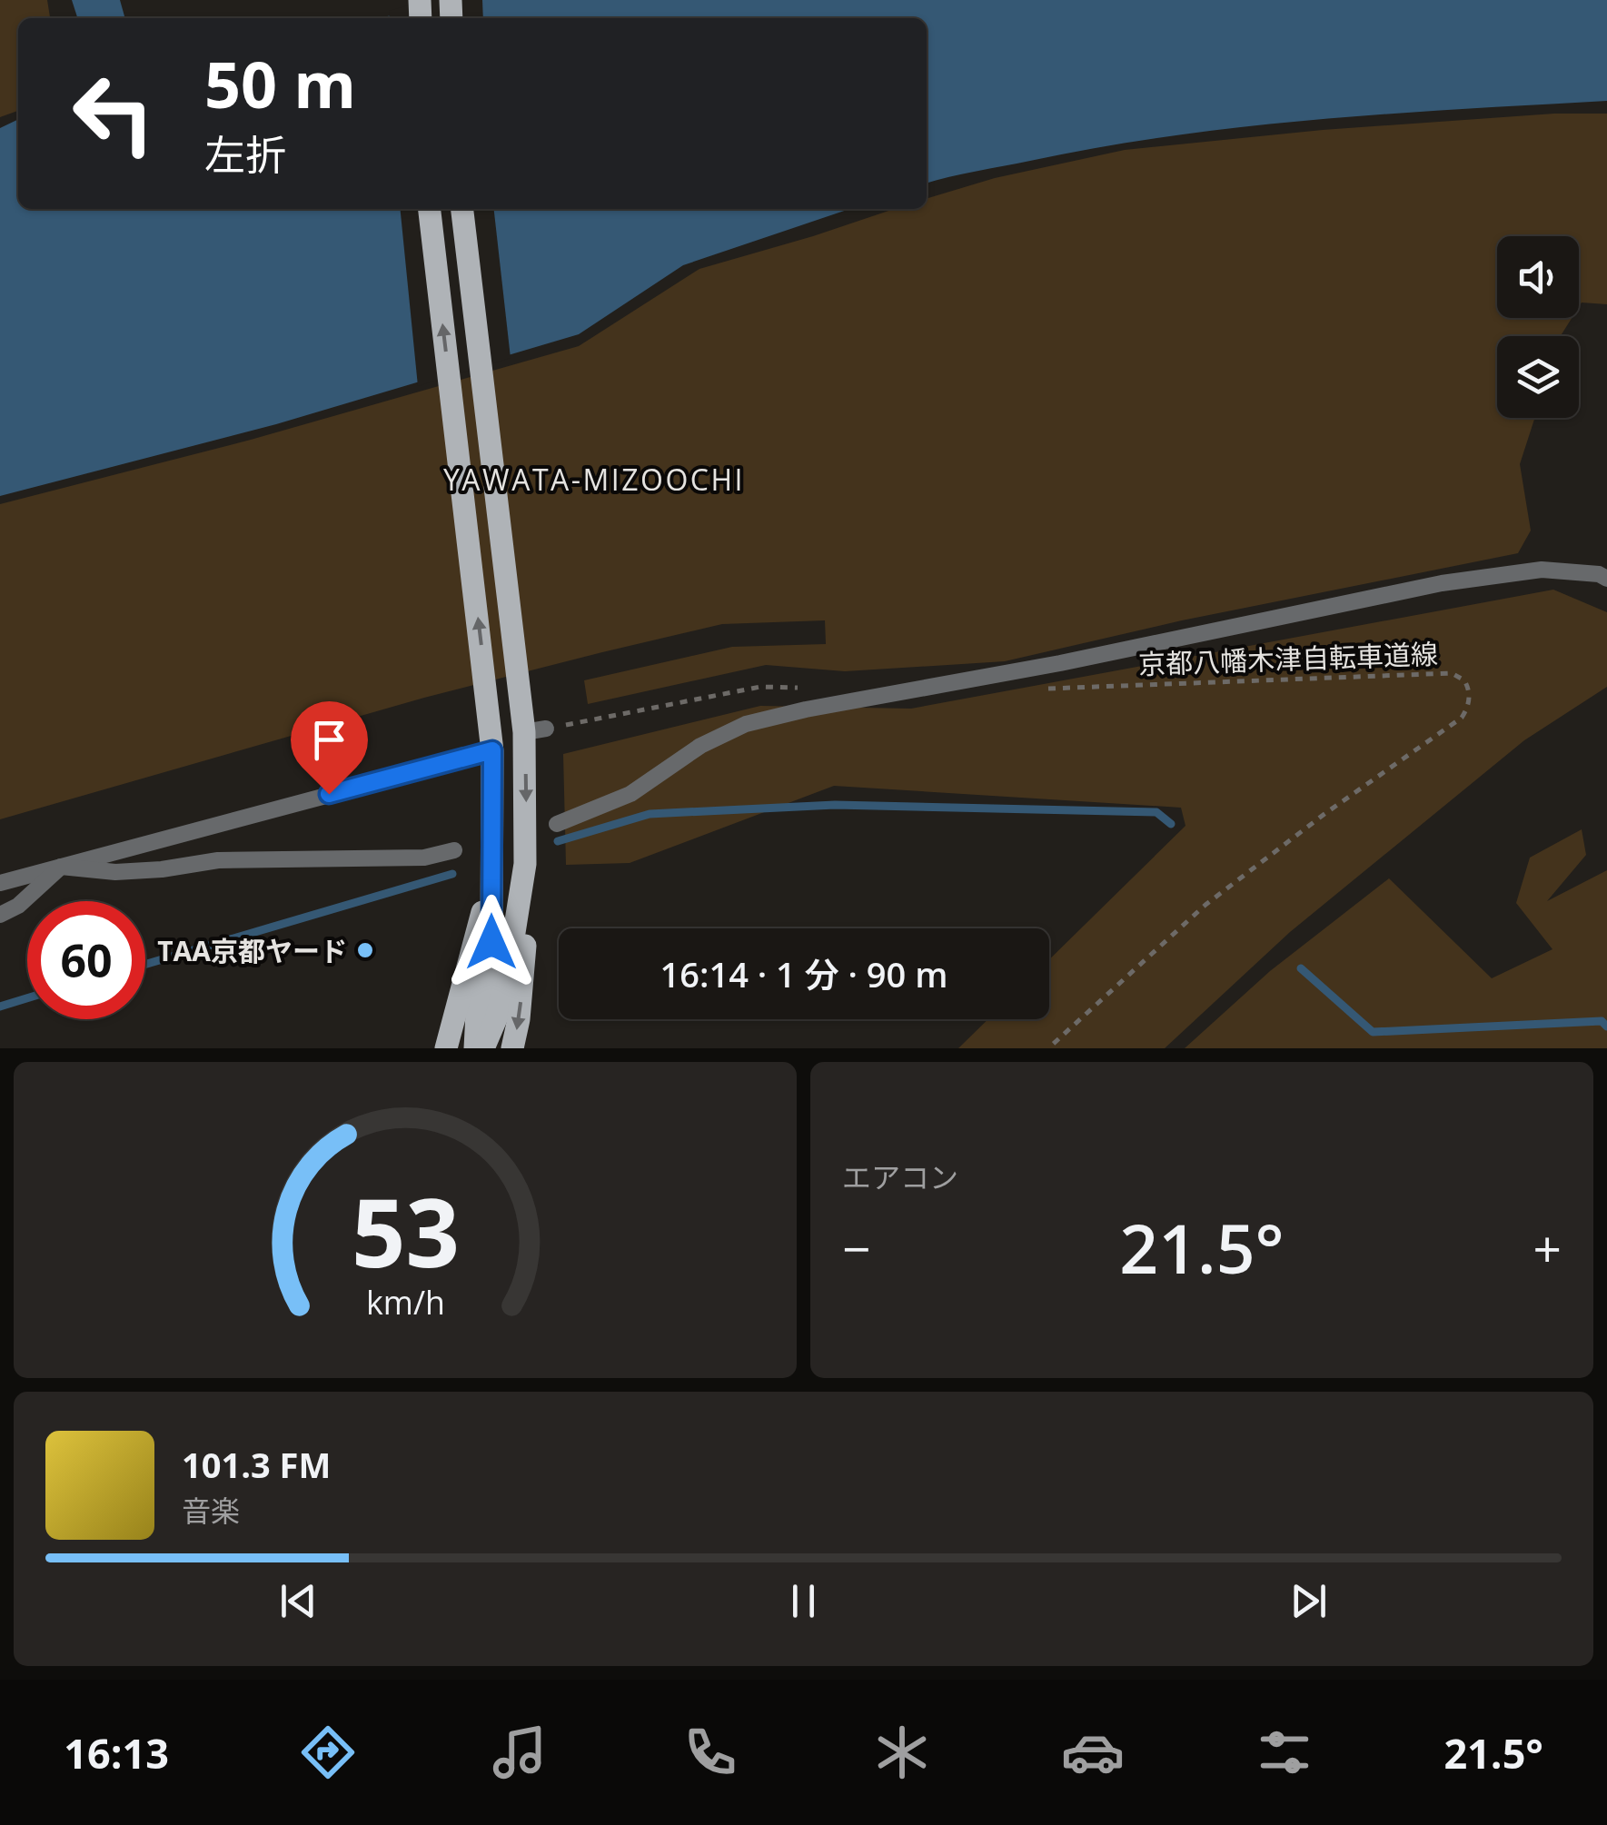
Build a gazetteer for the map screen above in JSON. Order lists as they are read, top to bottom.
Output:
{
  "streets": {
    "path": ["京都八幡木津自転車道線"]
  },
  "districts": ["YAWATA-MIZOOCHI"],
  "places": ["TAA京都ヤード"],
  "page": {
    "turn": ["50 m", "左折"],
    "limit": "60",
    "trip": "16:14 · 1 分 · 90 m",
    "tile": "エアコン",
    "heat": ["−", "21.5°", "+"],
    "song": ["101.3 FM", "音楽"],
    "tabs": ["16:13", "21.5°"],
    "gauge": ["53", "km/h"]
  }
}
